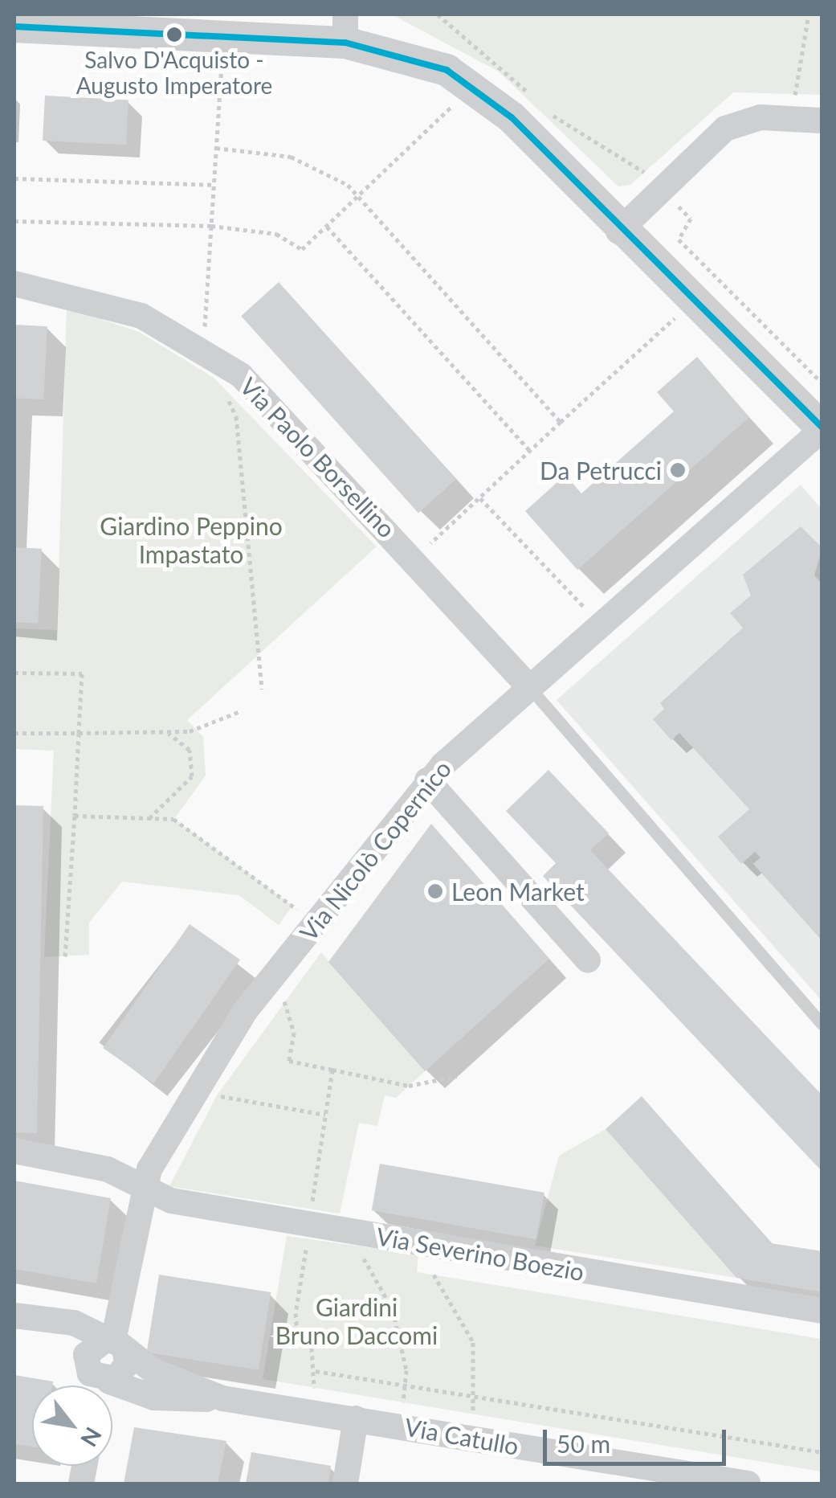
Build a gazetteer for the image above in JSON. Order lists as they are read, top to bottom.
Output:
{
  "streets": {
    "street": [
      "Via Paolo Borsellino",
      "Via Nicolò Copernico",
      "Via Severino Boezio",
      "Via Catullo"
    ]
  },
  "crossings": [
    ["Via Paolo Borsellino", "Via Nicolò Copernico"],
    ["Via Nicolò Copernico", "Via Severino Boezio"],
    ["Via Nicolò Copernico", "Via Catullo"]
  ],
  "parks": ["Giardino Peppino Impastato", "Giardini Bruno Daccomi"],
  "places": ["Salvo D'Acquisto - Augusto Imperatore", "Da Petrucci", "Leon Market"],
  "scale_bar": "50 m",
  "north": "bottom right"
}
